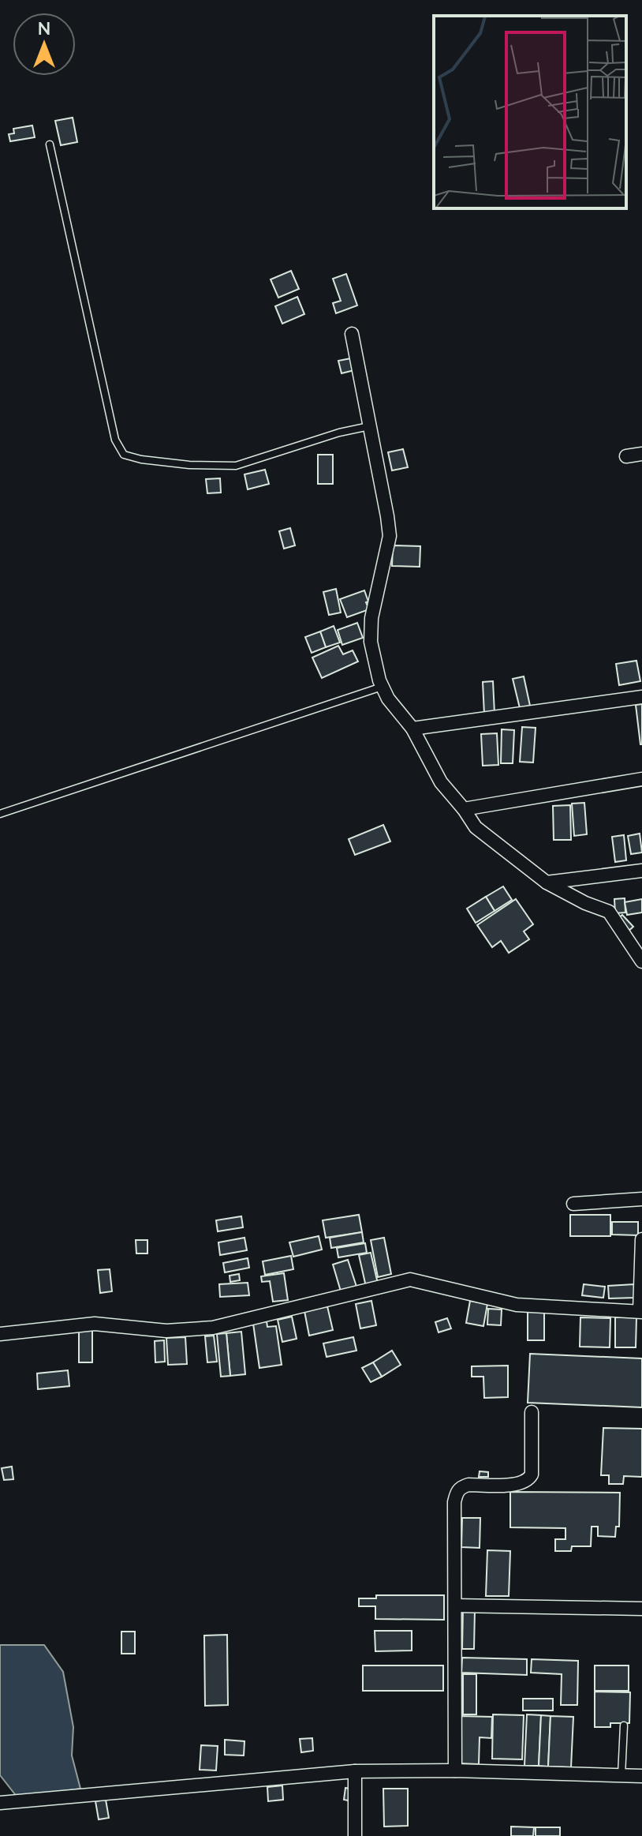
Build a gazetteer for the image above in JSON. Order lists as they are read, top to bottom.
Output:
{
  "north": "top"
}
